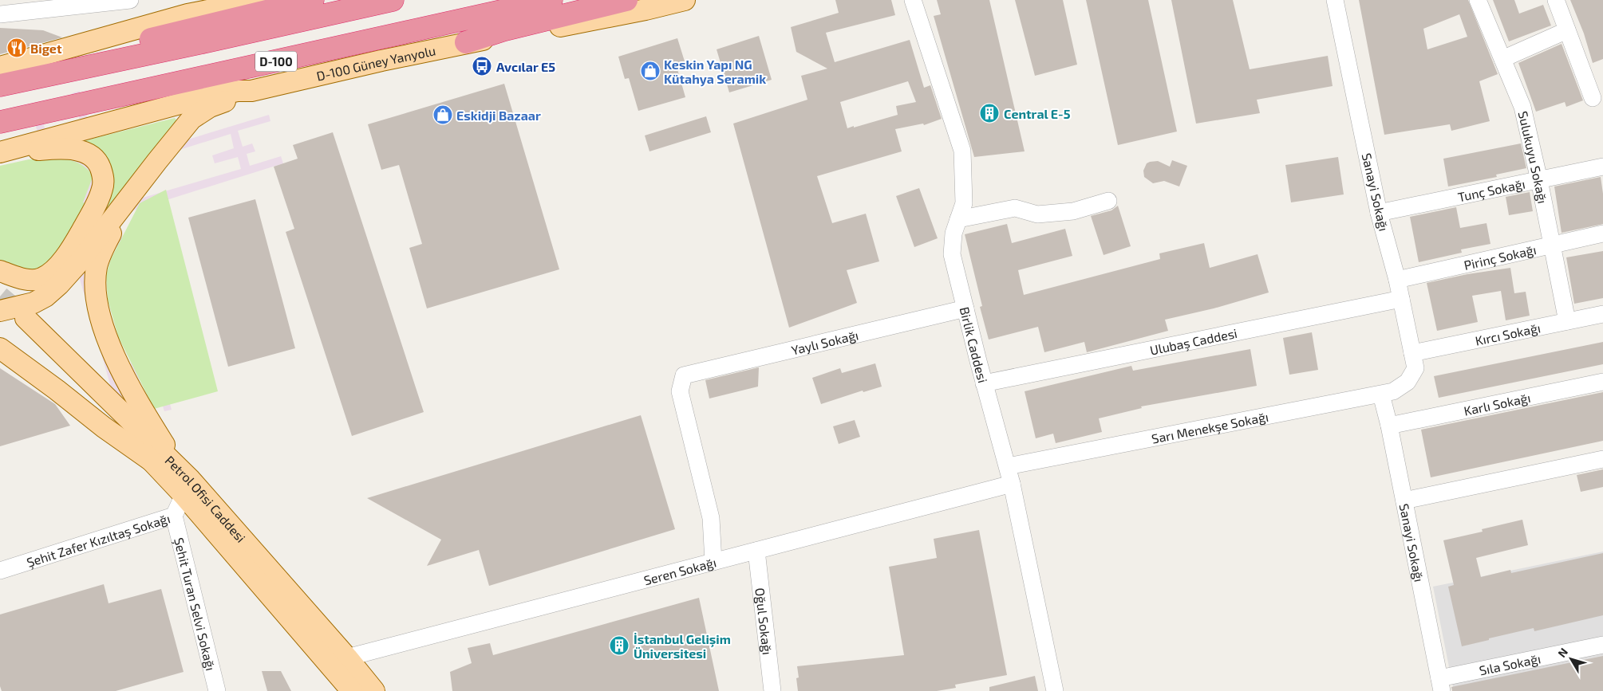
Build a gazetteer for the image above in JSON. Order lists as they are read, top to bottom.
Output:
{
  "streets": {
    "highway": ["D-100"],
    "main road": ["D-100 Güney Yanyolu", "Petrol Ofisi Caddesi"],
    "street": [
      "Sulukuyu Sokağı",
      "Tunç Sokağı",
      "Sanayi Sokağı",
      "Pirinç Sokağı",
      "Kırcı Sokağı",
      "Ulubaş Caddesi",
      "Yaylı Sokağı",
      "Birlik Caddesi",
      "Karlı Sokağı",
      "Sarı Menekşe Sokağı",
      "Şehit Zafer Kızıltaş Sokağı",
      "Seren Sokağı",
      "Şehit Turan Selvi Sokağı",
      "Oğul Sokağı",
      "Sıla Sokağı"
    ]
  },
  "crossings": [
    ["Sulukuyu Sokağı", "Tunç Sokağı"],
    ["Sulukuyu Sokağı", "Pirinç Sokağı"],
    ["Sulukuyu Sokağı", "Kırcı Sokağı"],
    ["Tunç Sokağı", "Sanayi Sokağı"],
    ["Sanayi Sokağı", "Pirinç Sokağı"],
    ["Sanayi Sokağı", "Kırcı Sokağı"],
    ["Sanayi Sokağı", "Ulubaş Caddesi"],
    ["Sanayi Sokağı", "Karlı Sokağı"],
    ["Sanayi Sokağı", "Sarı Menekşe Sokağı"],
    ["Sanayi Sokağı", "Sıla Sokağı"],
    ["Ulubaş Caddesi", "Birlik Caddesi"],
    ["Yaylı Sokağı", "Birlik Caddesi"],
    ["Yaylı Sokağı", "Seren Sokağı"],
    ["Birlik Caddesi", "Sarı Menekşe Sokağı"],
    ["Birlik Caddesi", "Seren Sokağı"],
    ["Petrol Ofisi Caddesi", "Şehit Zafer Kızıltaş Sokağı"],
    ["Petrol Ofisi Caddesi", "Seren Sokağı"],
    ["Şehit Zafer Kızıltaş Sokağı", "Şehit Turan Selvi Sokağı"],
    ["Seren Sokağı", "Oğul Sokağı"]
  ],
  "places": {
    "restaurant": ["Biget"],
    "bus stop": ["Avcılar E5"],
    "shop": ["Keskin Yapı NG Kütahya Seramik", "Eskidji Bazaar"],
    "building": ["Central E-5", "İstanbul Gelişim Üniversitesi"]
  },
  "north": "top left"
}
